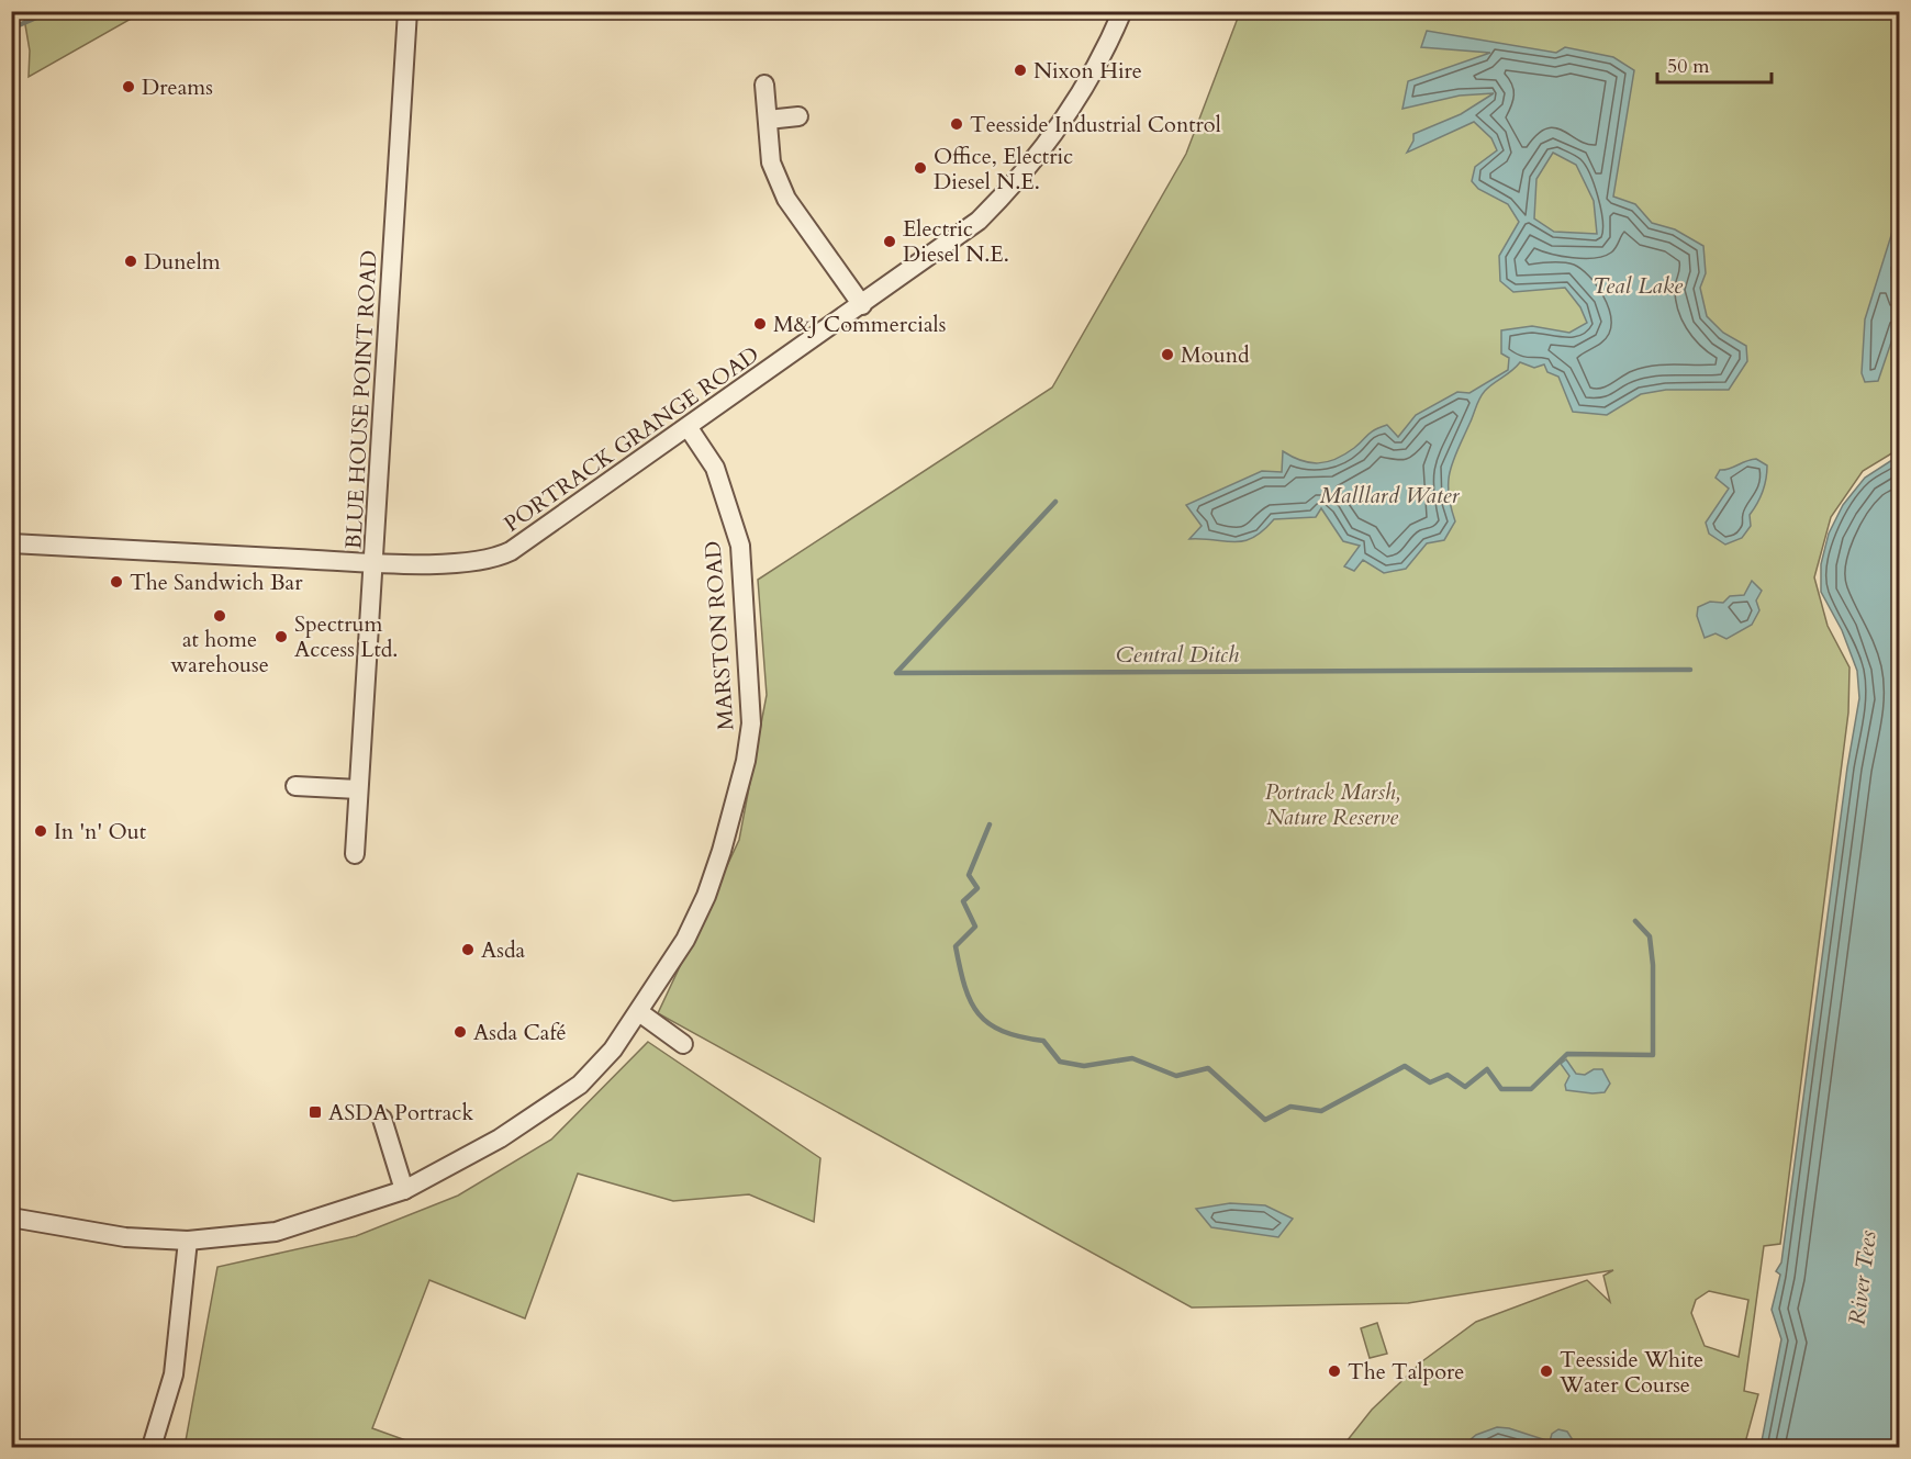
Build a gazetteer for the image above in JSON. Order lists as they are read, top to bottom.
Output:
{
  "streets": {
    "street": ["BLUE HOUSE POINT ROAD", "PORTRACK GRANGE ROAD", "MARSTON ROAD"]
  },
  "crossings": [
    ["BLUE HOUSE POINT ROAD", "PORTRACK GRANGE ROAD"],
    ["PORTRACK GRANGE ROAD", "MARSTON ROAD"]
  ],
  "water": [
    "Teal Lake",
    "Malllard Water",
    "Central Ditch",
    "River Tees"
  ],
  "parks": ["Portrack Marsh, Nature Reserve"],
  "places": {
    "other": [
      "Nixon Hire",
      "Dreams",
      "Teesside Industrial Control",
      "Office, Electric Diesel N.E.",
      "Electric Diesel N.E.",
      "Dunelm",
      "M&J Commercials",
      "Mound",
      "The Sandwich Bar",
      "at home warehouse",
      "Spectrum Access Ltd.",
      "In 'n' Out",
      "Asda",
      "Asda Café",
      "The Talpore",
      "Teesside White Water Course"
    ],
    "transit": ["ASDA Portrack"]
  },
  "scale_bar": "50 m"
}
